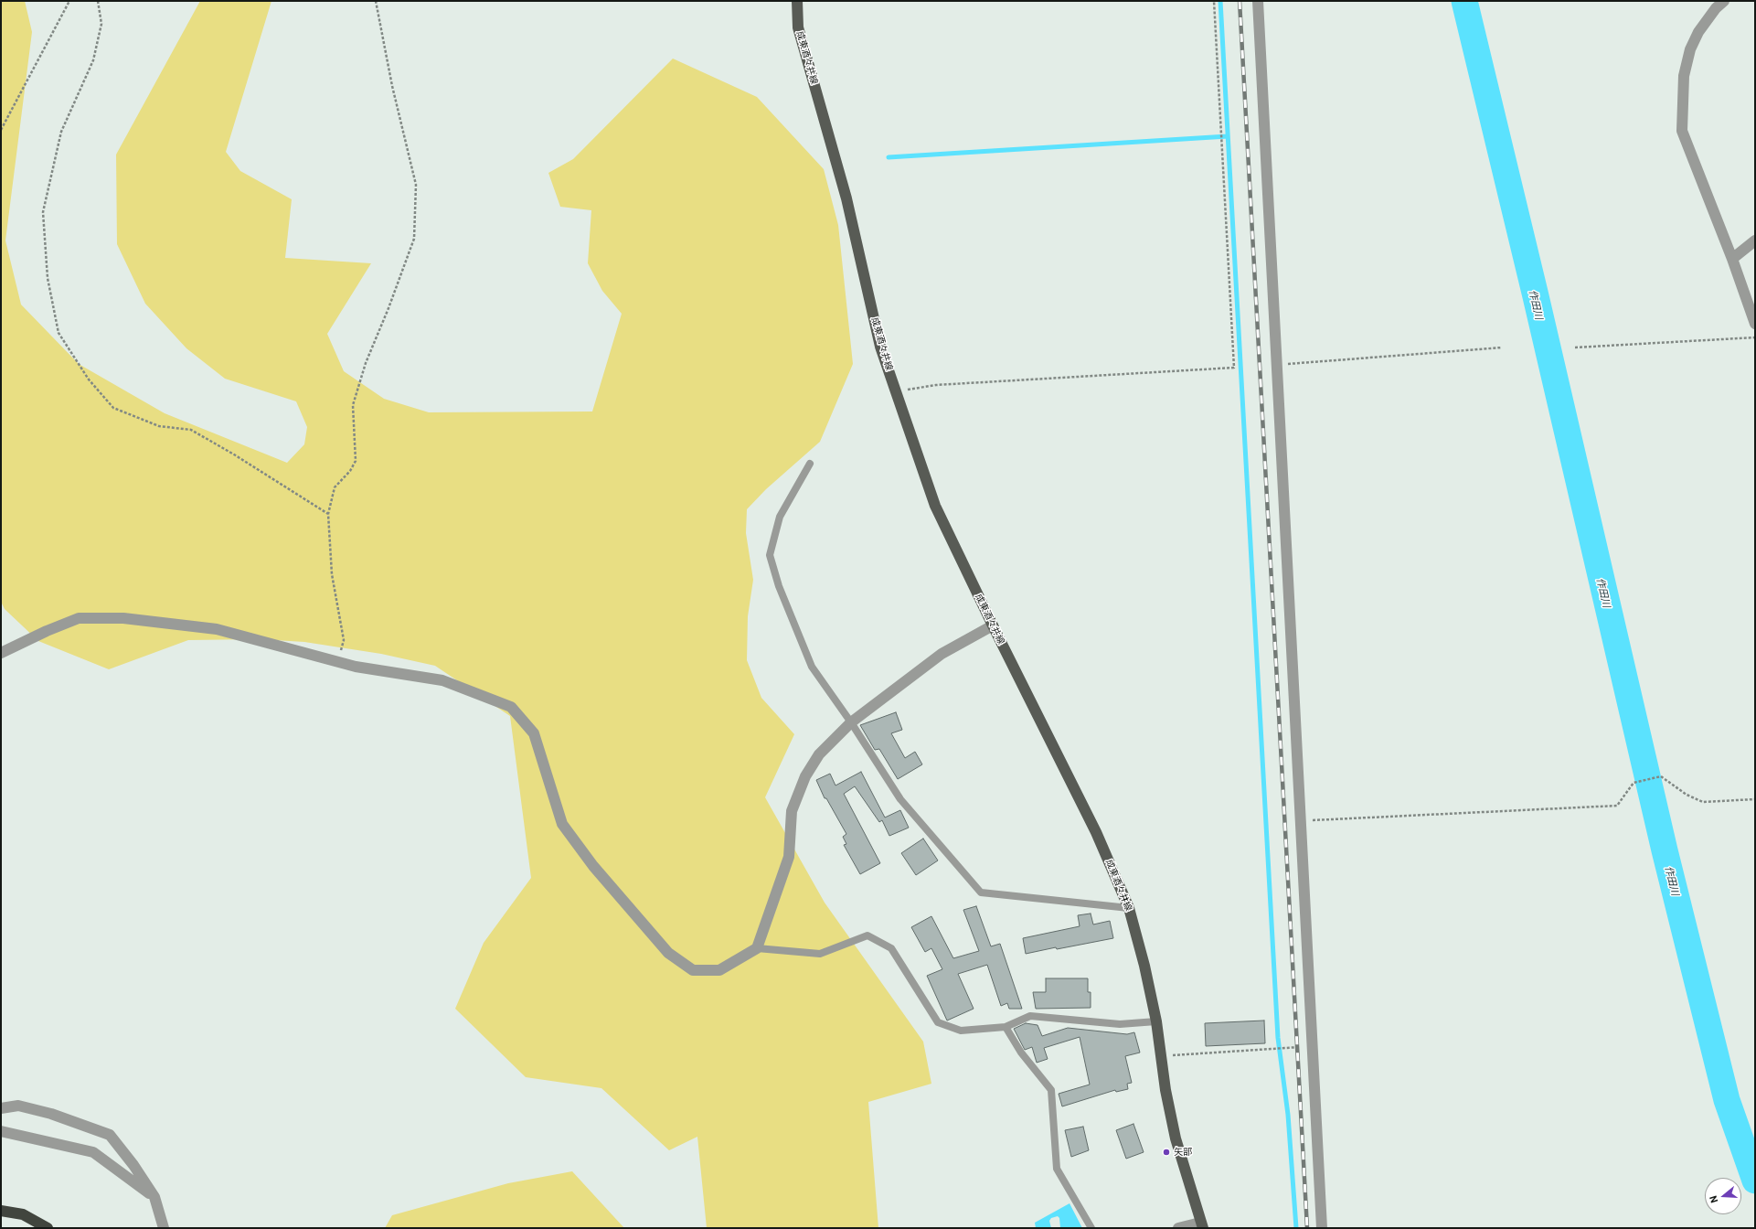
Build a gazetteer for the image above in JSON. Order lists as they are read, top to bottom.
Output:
{
  "streets": {
    "main road": ["成東酒々井線"]
  },
  "water": ["作田川"],
  "places": ["矢部"],
  "north": "left"
}
